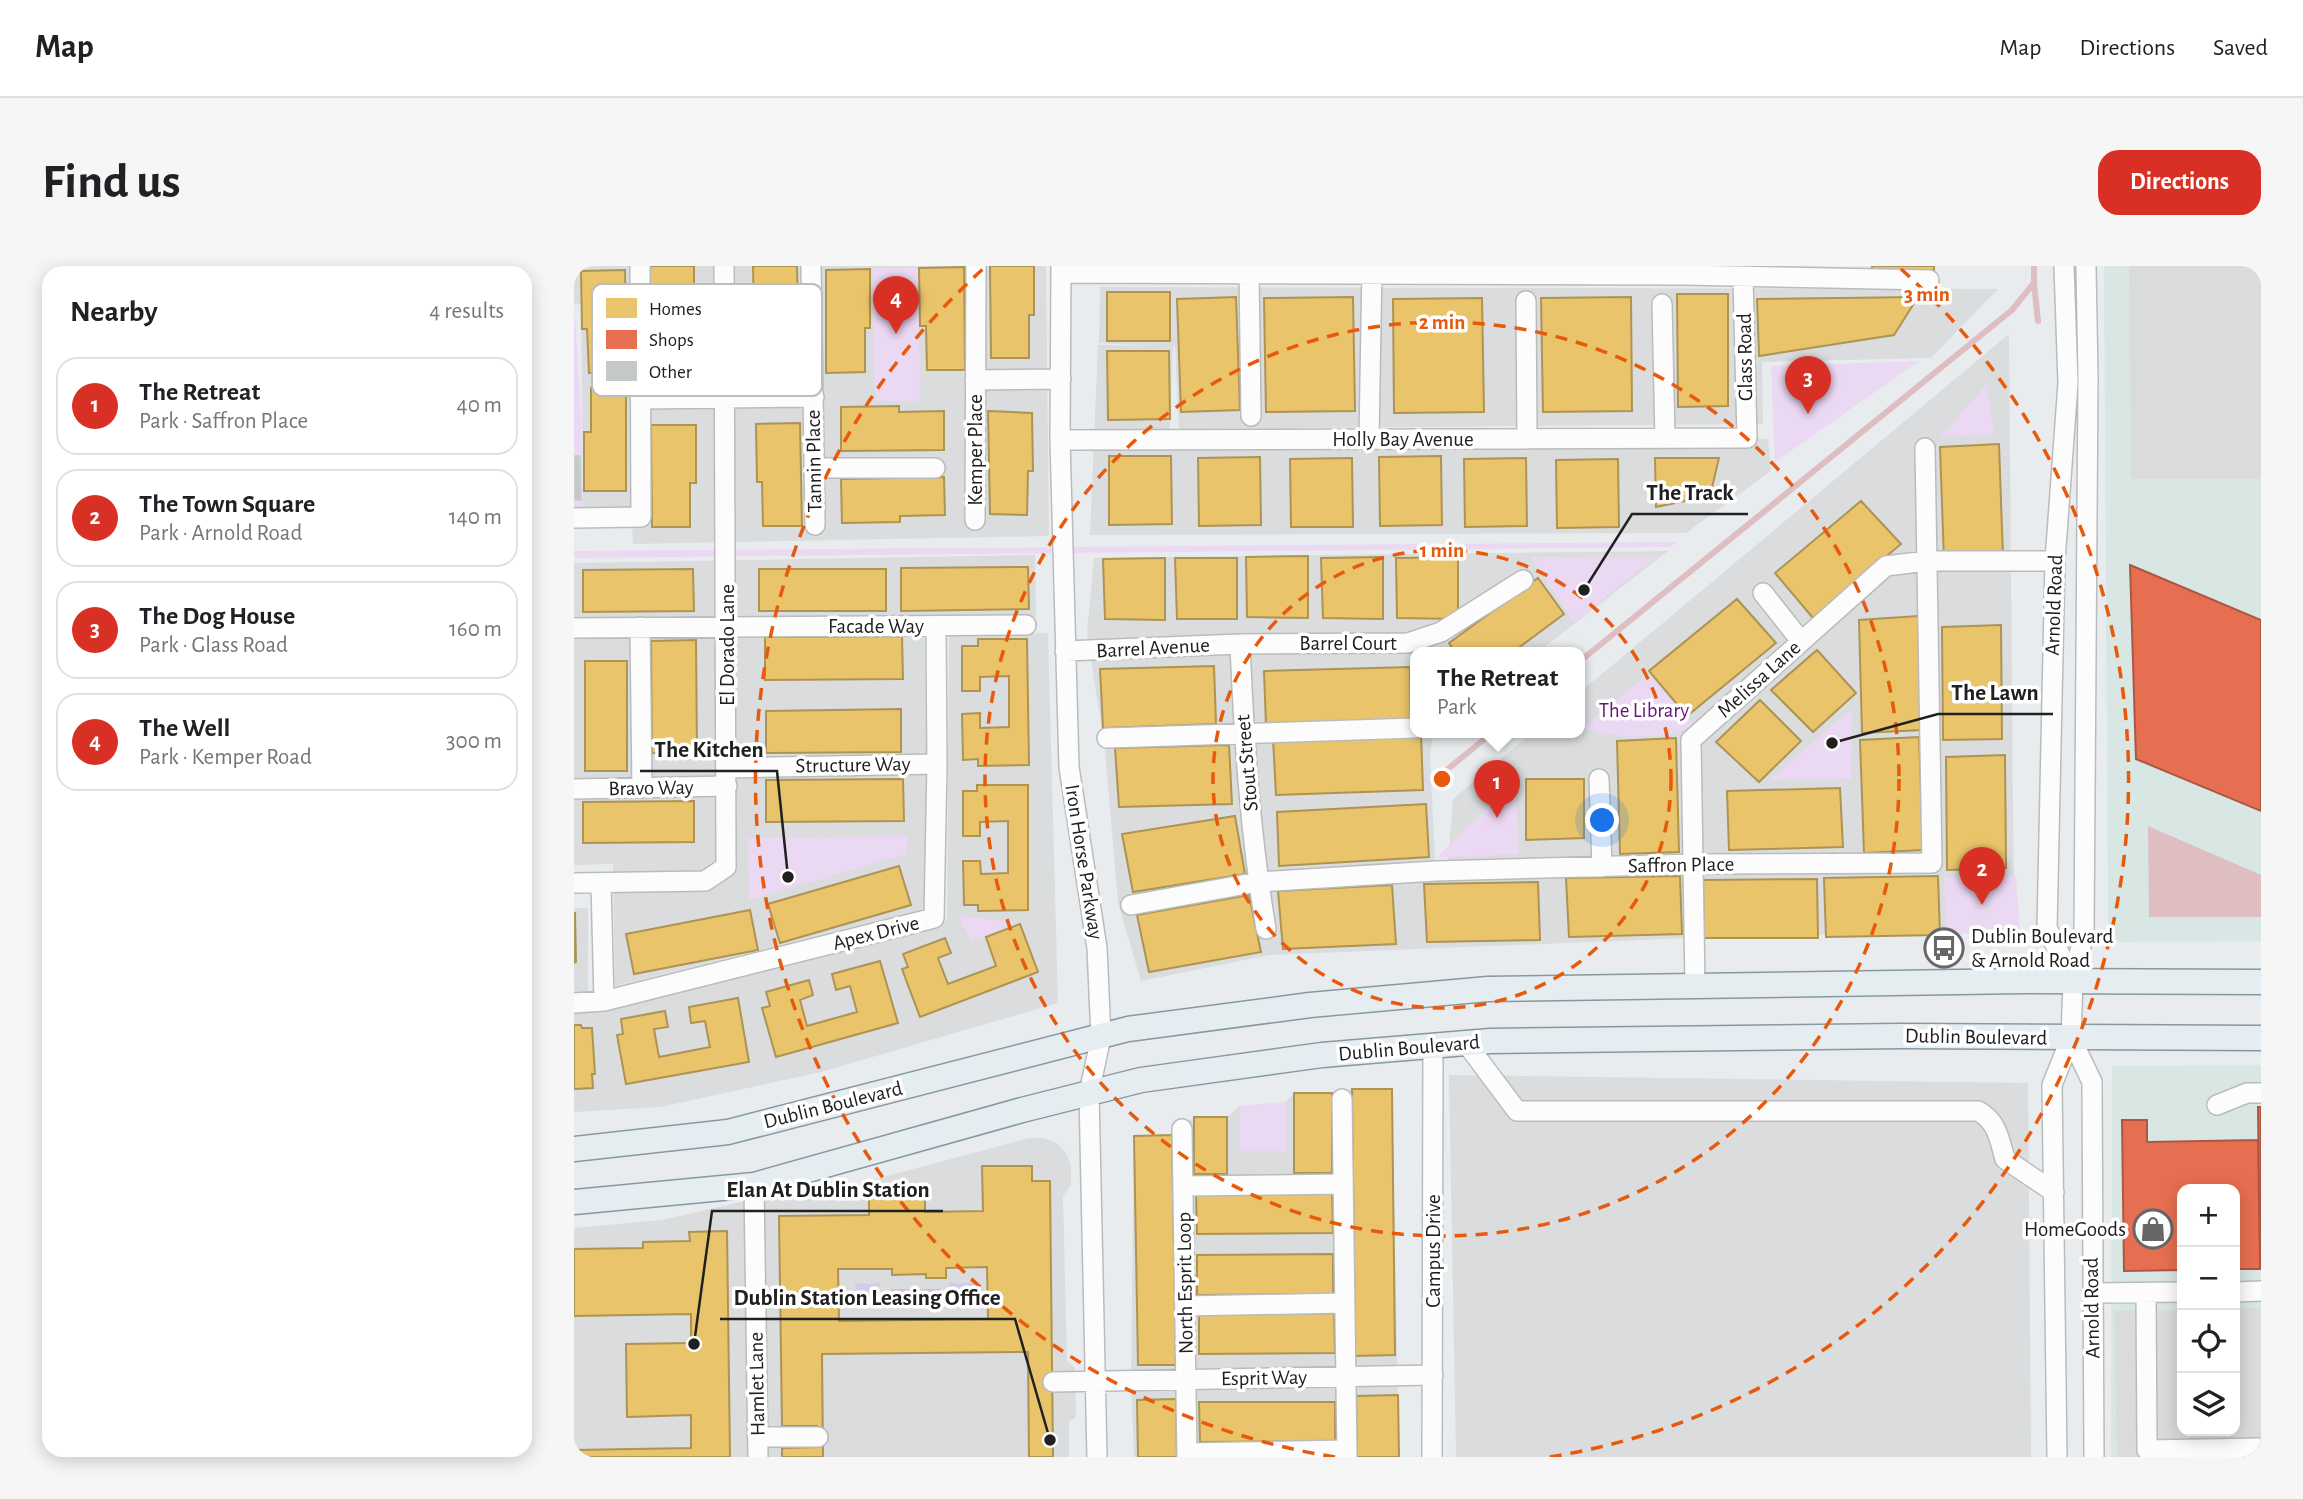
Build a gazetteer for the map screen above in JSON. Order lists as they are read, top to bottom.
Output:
{
  "streets": {
    "main road": ["Dublin Boulevard"],
    "street": [
      "Glass Road",
      "Holly Bay Avenue",
      "Kemper Place",
      "Tannin Place",
      "Arnold Road",
      "Facade Way",
      "Barrel Court",
      "El Dorado Lane",
      "Barrel Avenue",
      "Melissa Lane",
      "Stout Street",
      "Structure Way",
      "Bravo Way",
      "Iron Horse Parkway",
      "Saffron Place",
      "Apex Drive",
      "Campus Drive",
      "North Esprit Loop",
      "Esprit Way",
      "Hamlet Lane"
    ]
  },
  "crossings": [
    ["Glass Road", "Holly Bay Avenue"],
    ["Holly Bay Avenue", "Iron Horse Parkway"],
    ["Arnold Road", "Melissa Lane"],
    ["Arnold Road", "Dublin Boulevard"],
    ["Facade Way", "El Dorado Lane"],
    ["Facade Way", "Apex Drive"],
    ["Barrel Court", "Barrel Avenue"],
    ["Barrel Court", "Stout Street"],
    ["El Dorado Lane", "Structure Way"],
    ["El Dorado Lane", "Bravo Way"],
    ["Barrel Avenue", "Stout Street"],
    ["Barrel Avenue", "Iron Horse Parkway"],
    ["Melissa Lane", "Saffron Place"],
    ["Melissa Lane", "Dublin Boulevard"],
    ["Stout Street", "Saffron Place"],
    ["Structure Way", "Bravo Way"],
    ["Structure Way", "Apex Drive"],
    ["Iron Horse Parkway", "Dublin Boulevard"],
    ["Iron Horse Parkway", "Esprit Way"],
    ["Dublin Boulevard", "Campus Drive"],
    ["Dublin Boulevard", "Hamlet Lane"],
    ["Campus Drive", "Esprit Way"],
    ["North Esprit Loop", "Esprit Way"]
  ],
  "parks": ["The Library"],
  "places": {
    "other": [
      "The Track",
      "The Lawn",
      "The Kitchen",
      "Elan At Dublin Station",
      "Dublin Station Leasing Office"
    ],
    "bus stop": ["Dublin Boulevard & Arnold Road"],
    "shop": ["HomeGoods"]
  },
  "legend": ["Homes", "Shops", "Other"],
  "page": {
    "header": "Map",
    "nav": ["Map", "Directions", "Saved"],
    "buttons": "Directions",
    "title": "Find us",
    "heading": ["Nearby", "4 results"],
    "pins": [
      "4",
      "3",
      "1",
      "2"
    ],
    "list": [
      {
        "mark": "1",
        "name": "The Retreat",
        "note": "Park · Saffron Place",
        "value": "40 m"
      },
      {
        "mark": "2",
        "name": "The Town Square",
        "note": "Park · Arnold Road",
        "value": "140 m"
      },
      {
        "mark": "3",
        "name": "The Dog House",
        "note": "Park · Glass Road",
        "value": "160 m"
      },
      {
        "mark": "4",
        "name": "The Well",
        "note": "Park · Kemper Road",
        "value": "300 m"
      }
    ],
    "popup": ["The Retreat", "Park"],
    "map_buttons": ["+", "−"]
  },
  "rings": ["3 min", "2 min", "1 min"]
}
